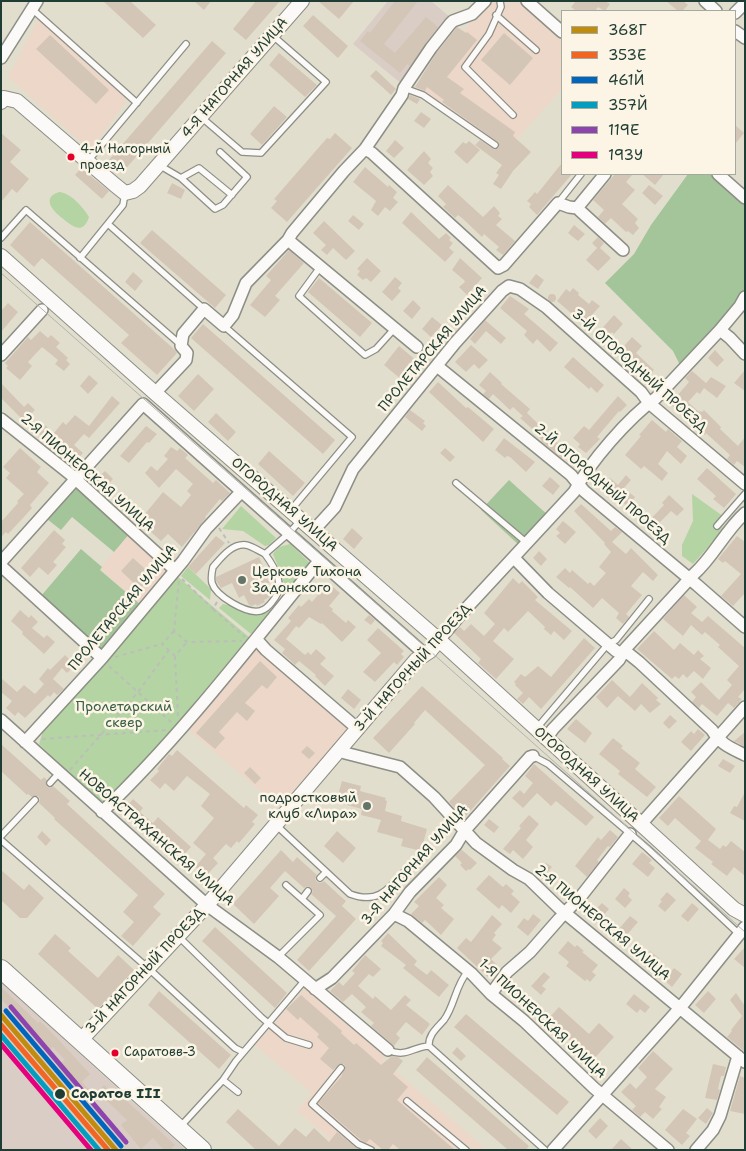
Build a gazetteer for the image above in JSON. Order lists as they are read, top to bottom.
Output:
{
  "streets": {
    "street": [
      "4-Я НАГОРНАЯ УЛИЦА",
      "ПРОЛЕТАРСКАЯ УЛИЦА",
      "3-Й ОГОРОДНЫЙ ПРОЕЗД",
      "2-Я ПИОНЕРСКАЯ УЛИЦА",
      "2-Й ОГОРОДНЫЙ ПРОЕЗД",
      "ОГОРОДНАЯ УЛИЦА",
      "3-Й НАГОРНЫЙ ПРОЕЗД",
      "НОВОАСТРАХАНСКАЯ УЛИЦА",
      "3-Я НАГОРНАЯ УЛИЦА",
      "1-Я ПИОНЕРСКАЯ УЛИЦА"
    ]
  },
  "crossings": [
    ["ПРОЛЕТАРСКАЯ УЛИЦА", "3-Й ОГОРОДНЫЙ ПРОЕЗД"],
    ["ПРОЛЕТАРСКАЯ УЛИЦА", "2-Я ПИОНЕРСКАЯ УЛИЦА"],
    ["ПРОЛЕТАРСКАЯ УЛИЦА", "2-Й ОГОРОДНЫЙ ПРОЕЗД"],
    ["ПРОЛЕТАРСКАЯ УЛИЦА", "ОГОРОДНАЯ УЛИЦА"],
    ["ПРОЛЕТАРСКАЯ УЛИЦА", "НОВОАСТРАХАНСКАЯ УЛИЦА"],
    ["3-Й ОГОРОДНЫЙ ПРОЕЗД", "3-Й НАГОРНЫЙ ПРОЕЗД"],
    ["2-Я ПИОНЕРСКАЯ УЛИЦА", "3-Й НАГОРНЫЙ ПРОЕЗД"],
    ["2-Я ПИОНЕРСКАЯ УЛИЦА", "3-Я НАГОРНАЯ УЛИЦА"],
    ["2-Й ОГОРОДНЫЙ ПРОЕЗД", "3-Й НАГОРНЫЙ ПРОЕЗД"],
    ["ОГОРОДНАЯ УЛИЦА", "3-Й НАГОРНЫЙ ПРОЕЗД"],
    ["3-Й НАГОРНЫЙ ПРОЕЗД", "НОВОАСТРАХАНСКАЯ УЛИЦА"],
    ["НОВОАСТРАХАНСКАЯ УЛИЦА", "3-Я НАГОРНАЯ УЛИЦА"],
    ["3-Я НАГОРНАЯ УЛИЦА", "1-Я ПИОНЕРСКАЯ УЛИЦА"]
  ],
  "parks": ["Пролетарский сквер"],
  "places": [
    "4-й Нагорный проезд",
    "Церковь Тихона Задонского",
    "подростковый клуб «Лира»",
    "Саратовв-3",
    "Саратов III"
  ],
  "lines": [
    "transit line 119Е",
    "transit line 461Й",
    "transit line 368Г",
    "transit line 353Е",
    "transit line 357Й",
    "transit line 193У"
  ],
  "legend": [
    "368Г",
    "353Е",
    "461Й",
    "357Й",
    "119Е",
    "193У"
  ]
}
